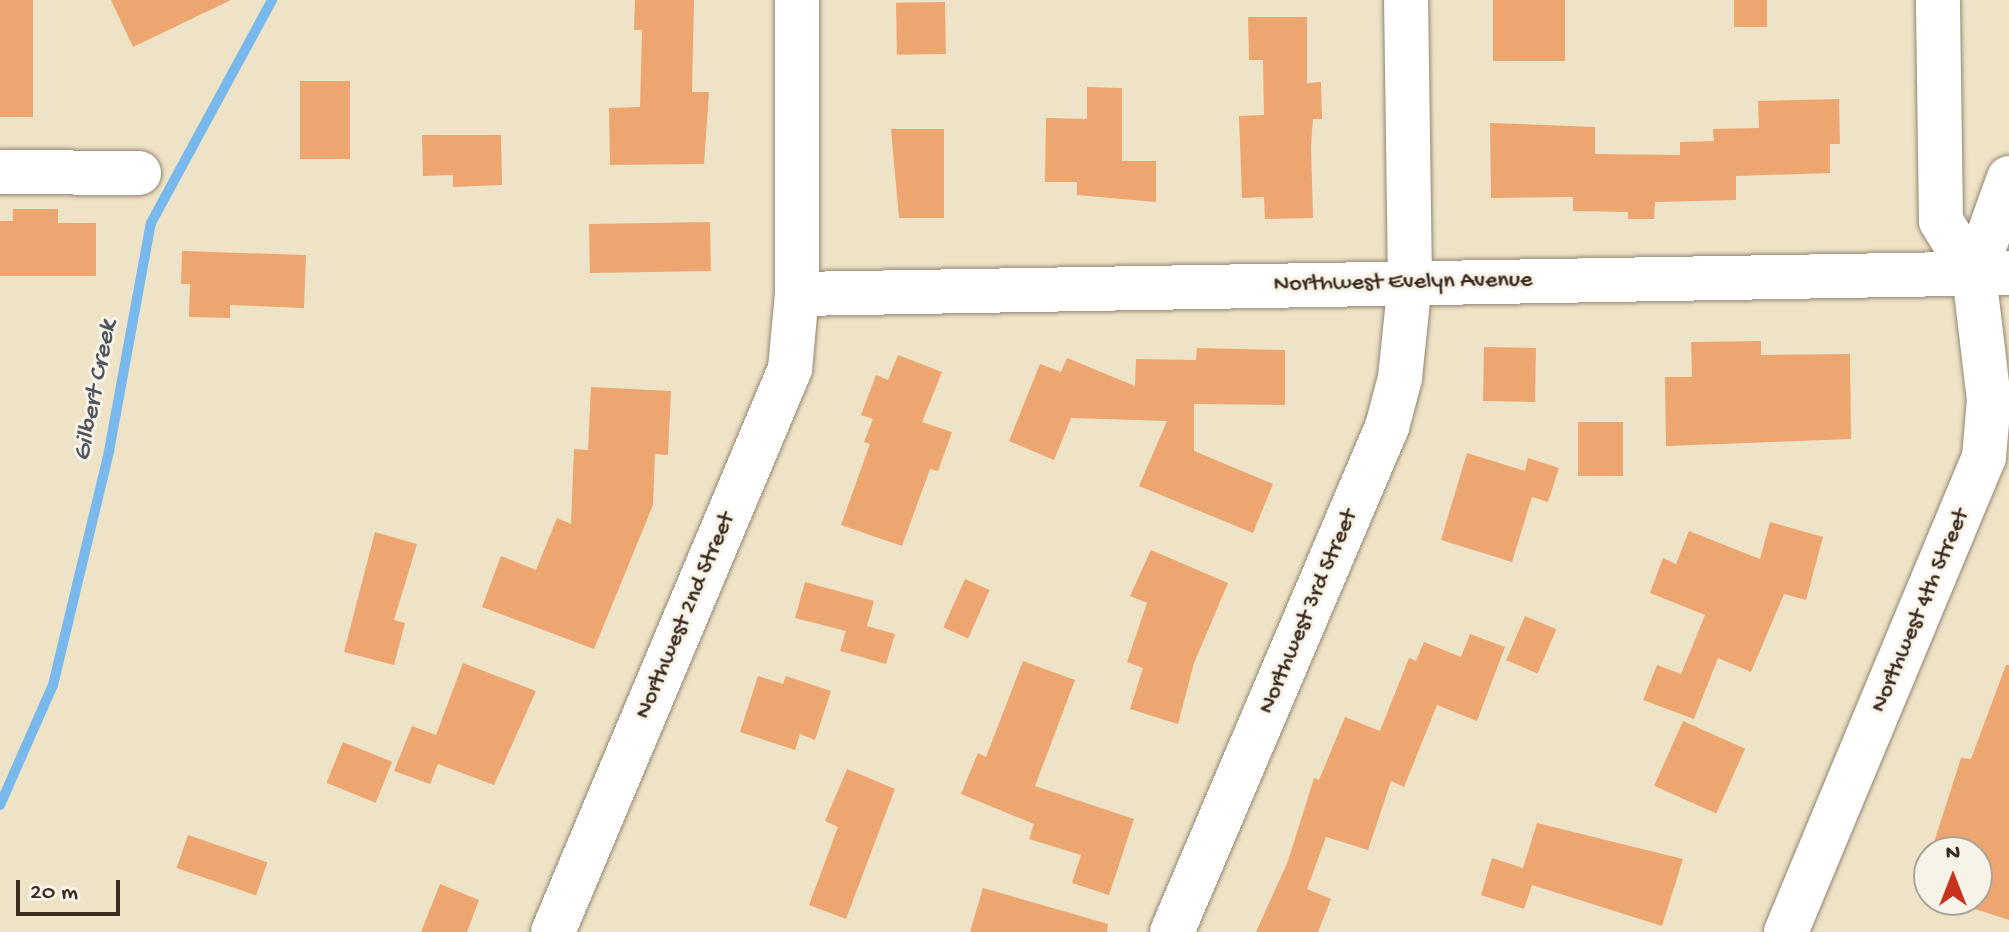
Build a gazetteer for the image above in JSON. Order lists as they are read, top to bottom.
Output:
{
  "streets": {
    "street": [
      "Northwest Evelyn Avenue",
      "Northwest 4th Street",
      "Northwest 3rd Street",
      "Northwest 2nd Street"
    ]
  },
  "crossings": [
    ["Northwest Evelyn Avenue", "Northwest 4th Street"],
    ["Northwest Evelyn Avenue", "Northwest 3rd Street"],
    ["Northwest Evelyn Avenue", "Northwest 2nd Street"]
  ],
  "water": ["Gilbert Creek"],
  "scale_bar": "20 m",
  "north": "top"
}
